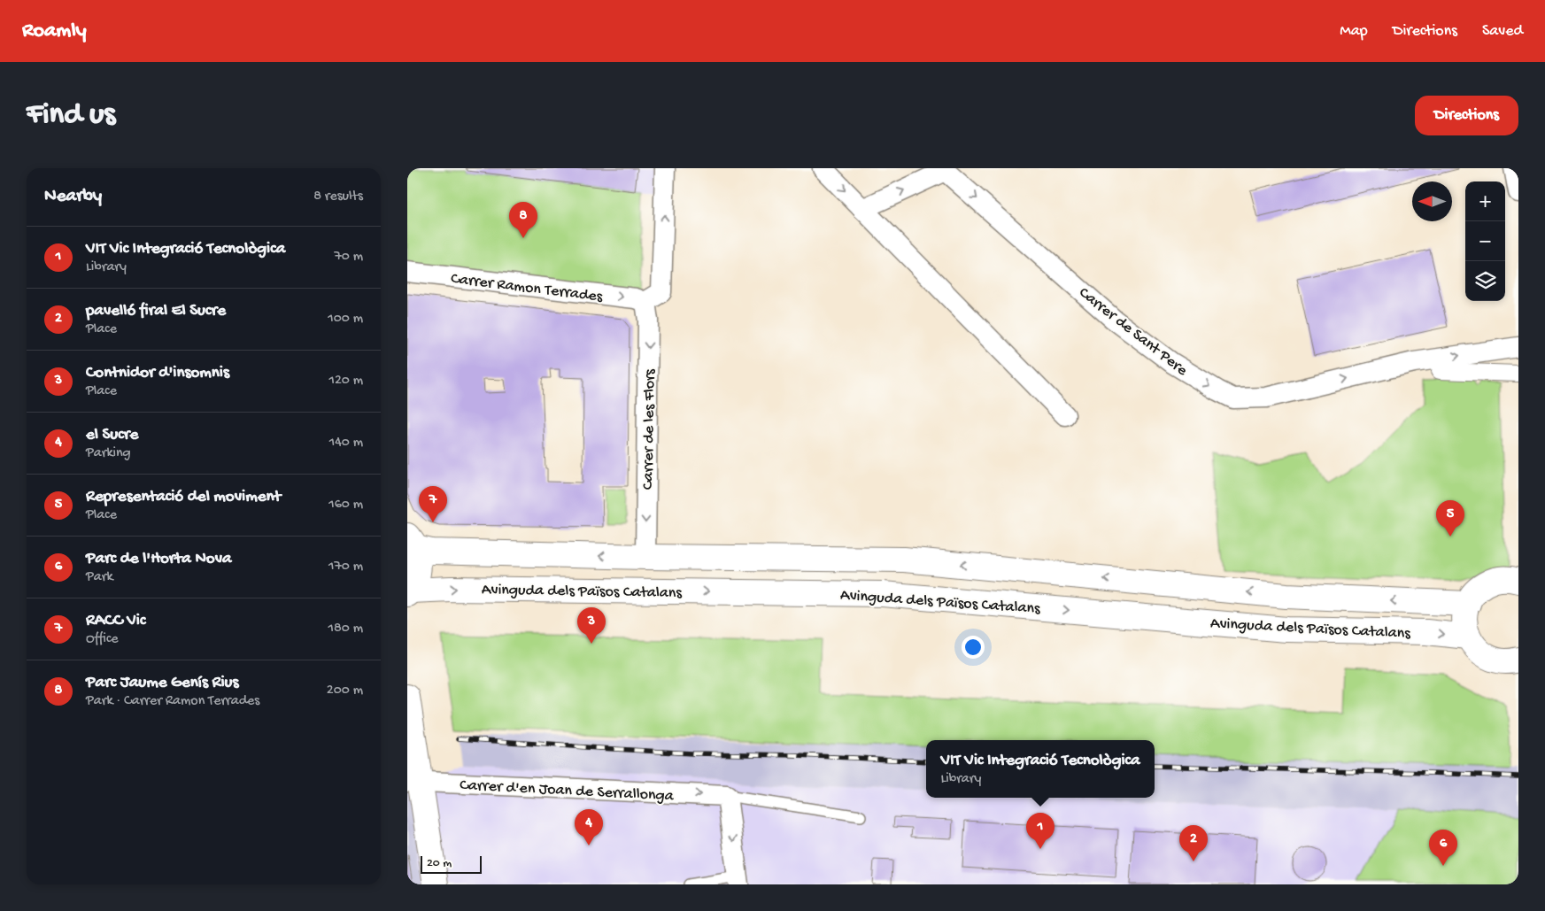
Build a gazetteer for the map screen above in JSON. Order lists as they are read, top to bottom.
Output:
{
  "streets": {
    "street": [
      "Carrer Ramon Terrades",
      "Carrer de Sant Pere",
      "Carrer de les Flors",
      "Avinguda dels Països Catalans",
      "Carrer d'en Joan de Serrallonga"
    ]
  },
  "crossings": [
    ["Carrer Ramon Terrades", "Carrer de les Flors"],
    ["Carrer de les Flors", "Avinguda dels Països Catalans"]
  ],
  "one_way": [
    "Carrer Ramon Terrades",
    "Carrer de Sant Pere",
    "Carrer de les Flors",
    "Carrer d'en Joan de Serrallonga"
  ],
  "scale_bar": "20 m",
  "north": "left",
  "page": {
    "header": "Roamly",
    "nav": ["Map", "Directions", "Saved"],
    "buttons": "Directions",
    "title": "Find us",
    "heading": ["Nearby", "8 results"],
    "map_buttons": ["+", "−"],
    "pins": [
      "8",
      "7",
      "5",
      "3",
      "4",
      "1",
      "2",
      "6"
    ],
    "list": [
      {
        "mark": "1",
        "name": "VIT Vic Integració Tecnològica",
        "note": "Library",
        "value": "70 m"
      },
      {
        "mark": "2",
        "name": "pavelló firal El Sucre",
        "note": "Place",
        "value": "100 m"
      },
      {
        "mark": "3",
        "name": "Contnidor d'insomnis",
        "note": "Place",
        "value": "120 m"
      },
      {
        "mark": "4",
        "name": "el Sucre",
        "note": "Parking",
        "value": "140 m"
      },
      {
        "mark": "5",
        "name": "Representació del moviment",
        "note": "Place",
        "value": "160 m"
      },
      {
        "mark": "6",
        "name": "Parc de l'Horta Nova",
        "note": "Park",
        "value": "170 m"
      },
      {
        "mark": "7",
        "name": "RACC Vic",
        "note": "Office",
        "value": "180 m"
      },
      {
        "mark": "8",
        "name": "Parc Jaume Genís Rius",
        "note": "Park · Carrer Ramon Terrades",
        "value": "200 m"
      }
    ],
    "popup": ["VIT Vic Integració Tecnològica", "Library"],
    "scale": "20 m"
  }
}
